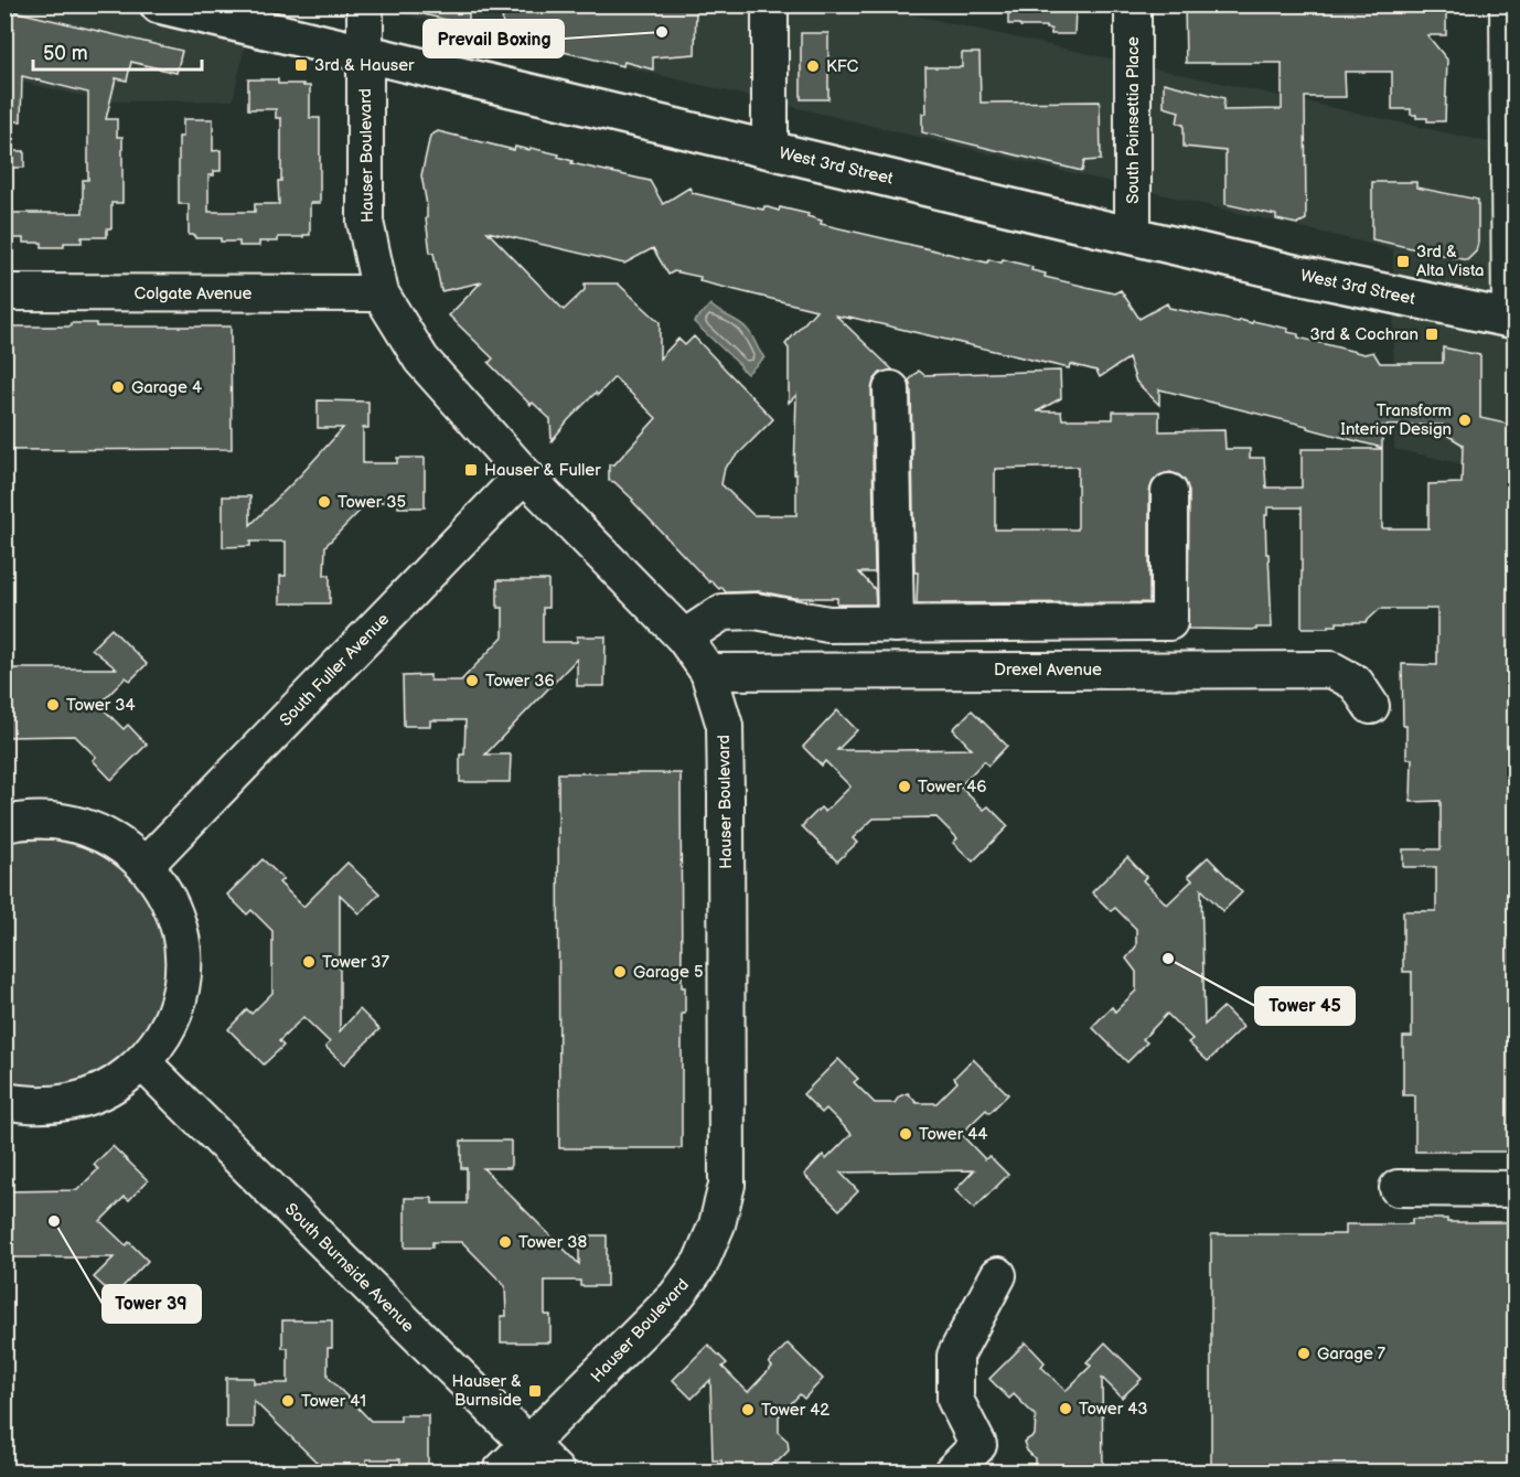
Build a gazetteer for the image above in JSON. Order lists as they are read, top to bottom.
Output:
{
  "streets": {
    "main road": ["West 3rd Street"],
    "street": [
      "South Poinsettia Place",
      "Hauser Boulevard",
      "Colgate Avenue",
      "South Fuller Avenue",
      "Drexel Avenue",
      "South Burnside Avenue"
    ]
  },
  "crossings": [
    ["South Poinsettia Place", "West 3rd Street"],
    ["Hauser Boulevard", "West 3rd Street"],
    ["Hauser Boulevard", "Colgate Avenue"],
    ["Hauser Boulevard", "South Fuller Avenue"],
    ["Hauser Boulevard", "Drexel Avenue"],
    ["Hauser Boulevard", "South Burnside Avenue"]
  ],
  "places": {
    "other": [
      "Prevail Boxing",
      "KFC",
      "Garage 4",
      "Transform Interior Design",
      "Tower 35",
      "Tower 36",
      "Tower 34",
      "Tower 46",
      "Tower 45",
      "Tower 37",
      "Garage 5",
      "Tower 44",
      "Tower 39",
      "Tower 38",
      "Garage 7",
      "Tower 41",
      "Tower 43",
      "Tower 42"
    ],
    "transit": [
      "3rd & Hauser",
      "3rd & Alta Vista",
      "3rd & Cochran",
      "Hauser & Fuller",
      "Hauser & Burnside"
    ]
  },
  "scale_bar": "50 m"
}
